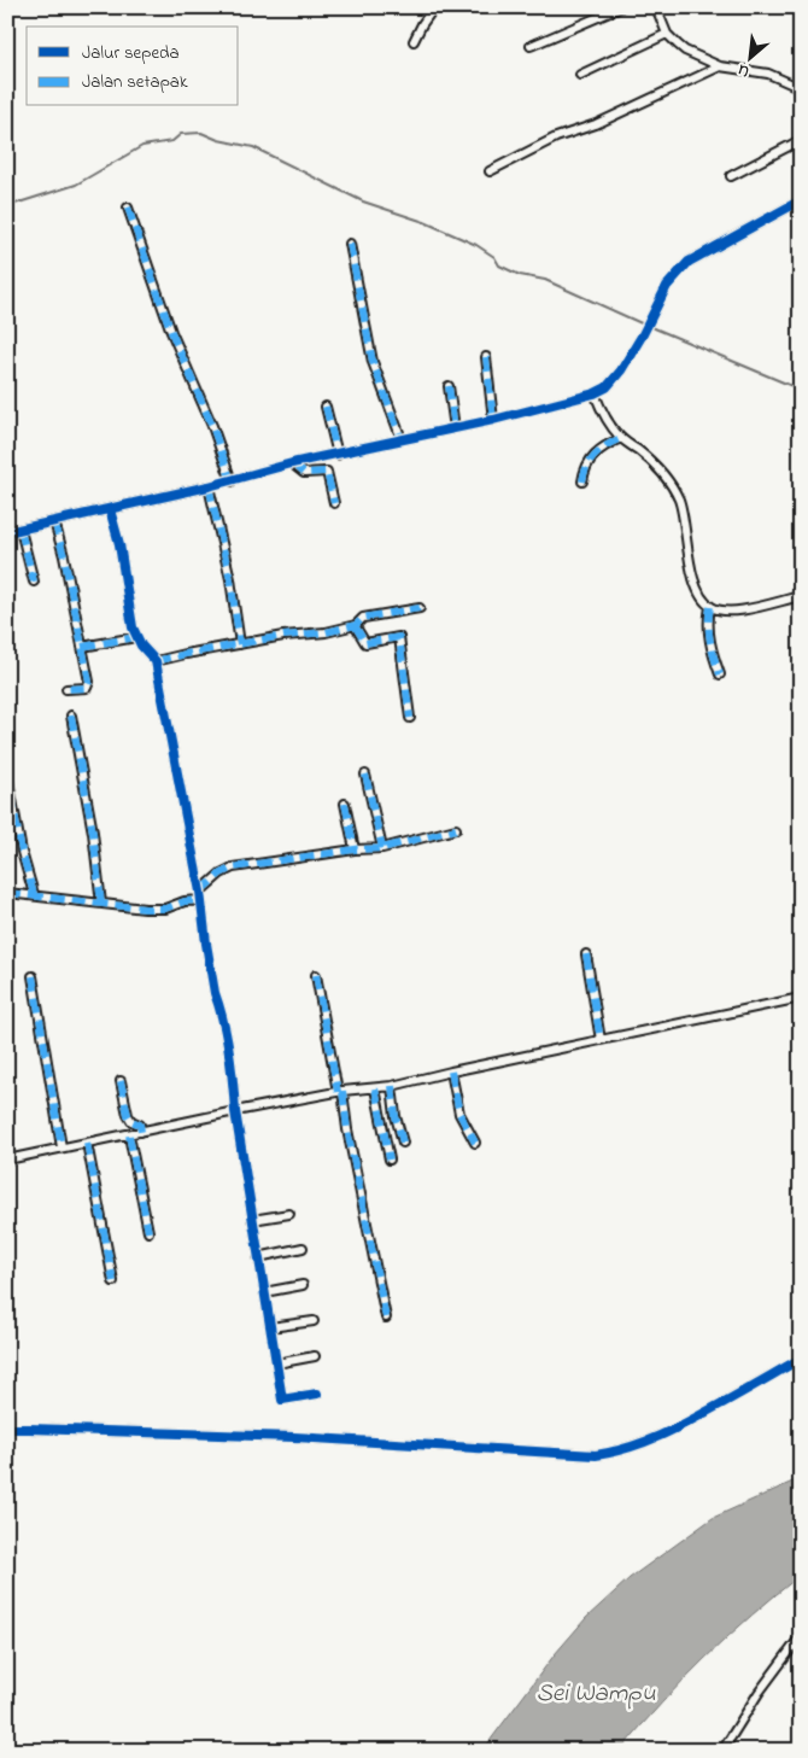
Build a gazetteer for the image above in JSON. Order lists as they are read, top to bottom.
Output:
{
  "water": ["Sei Wampu"],
  "legend": ["Jalur sepeda", "Jalan setapak"],
  "north": "bottom left"
}
